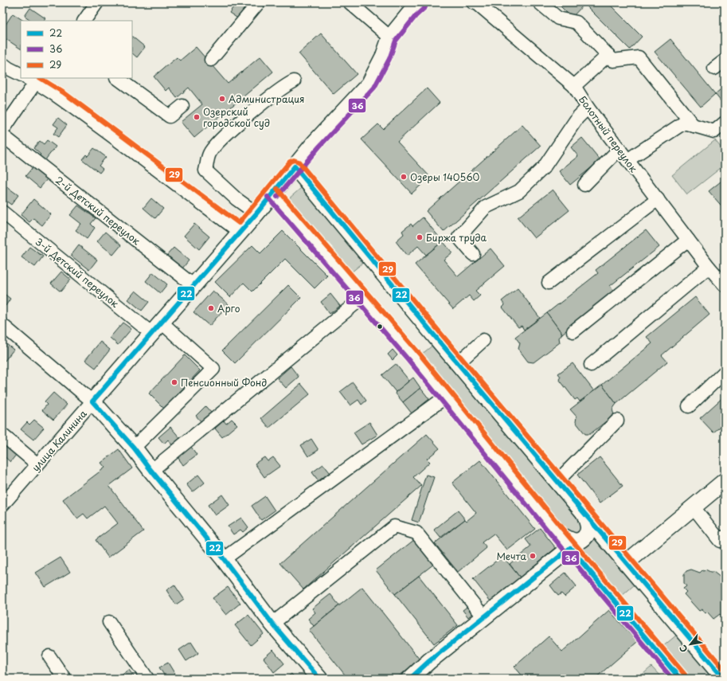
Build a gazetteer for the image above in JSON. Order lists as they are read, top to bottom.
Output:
{
  "streets": {
    "main road": ["улица Калинина"],
    "street": ["Болотный переулок", "2-й Детский переулок", "3-й Детский переулок"]
  },
  "crossings": [
    ["2-й Детский переулок", "улица Калинина"],
    ["3-й Детский переулок", "улица Калинина"]
  ],
  "places": [
    "Администрация",
    "Озерский городской суд",
    "Озеры 140560",
    "Биржа труда",
    "Арго",
    "Пенсионный Фонд",
    "Мечта"
  ],
  "lines": ["transit line 36", "transit line 29", "transit line 22"],
  "legend": ["22", "36", "29"],
  "north": "bottom left"
}
